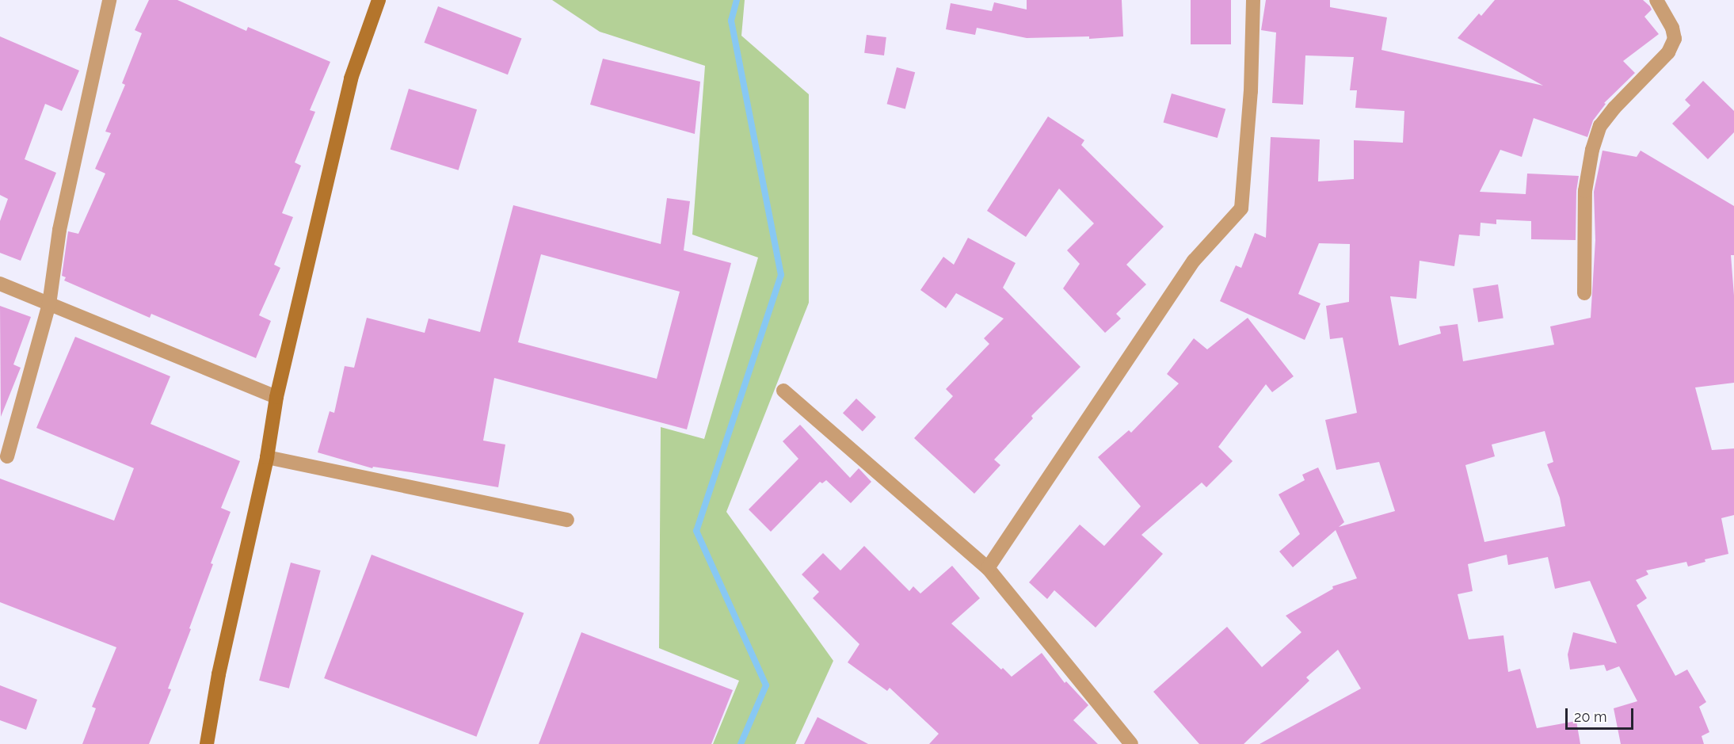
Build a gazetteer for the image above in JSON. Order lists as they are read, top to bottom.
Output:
{
  "scale_bar": "20 m"
}
